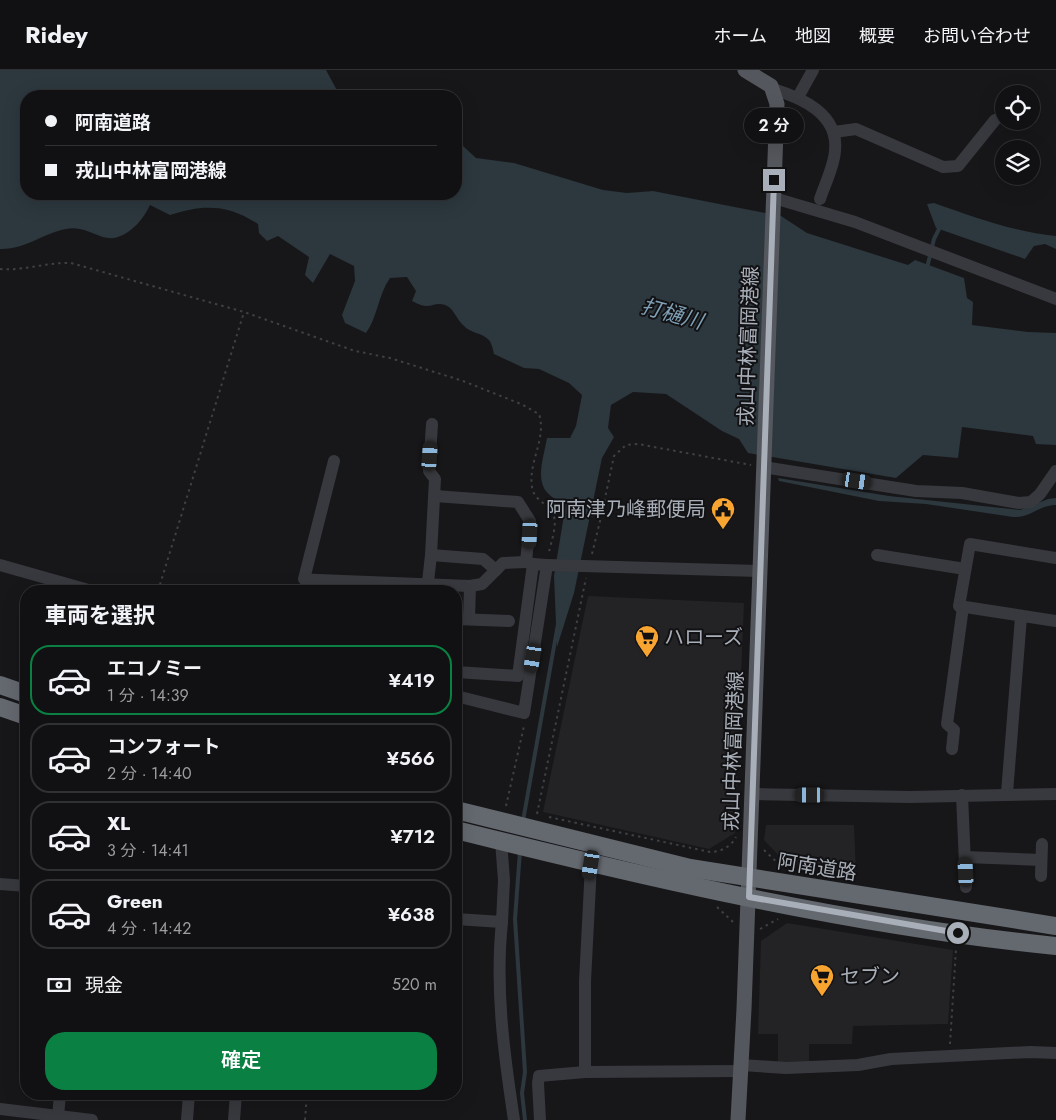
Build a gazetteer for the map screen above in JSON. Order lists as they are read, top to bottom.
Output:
{
  "streets": {
    "highway": ["阿南道路"],
    "main road": ["戎山中林富岡港線"]
  },
  "crossings": [
    ["戎山中林富岡港線", "阿南道路"]
  ],
  "water": ["打樋川"],
  "places": {
    "public building": ["阿南津乃峰郵便局"],
    "supermarket": ["ハローズ", "セブン"]
  },
  "page": {
    "header": "Ridey",
    "nav": [
      "ホーム",
      "地図",
      "概要",
      "お問い合わせ"
    ],
    "banner": ["阿南道路", "戎山中林富岡港線"],
    "bubble": "2 分",
    "heading": "車両を選択",
    "list": [
      {
        "name": "エコノミー",
        "note": "1 分 · 14:39",
        "value": "¥419"
      },
      {
        "name": "コンフォート",
        "note": "2 分 · 14:40",
        "value": "¥566"
      },
      {
        "name": "XL",
        "note": "3 分 · 14:41",
        "value": "¥712"
      },
      {
        "name": "Green",
        "note": "4 分 · 14:42",
        "value": "¥638"
      }
    ],
    "pay": ["現金", "520 m"],
    "buttons": "確定"
  }
}
